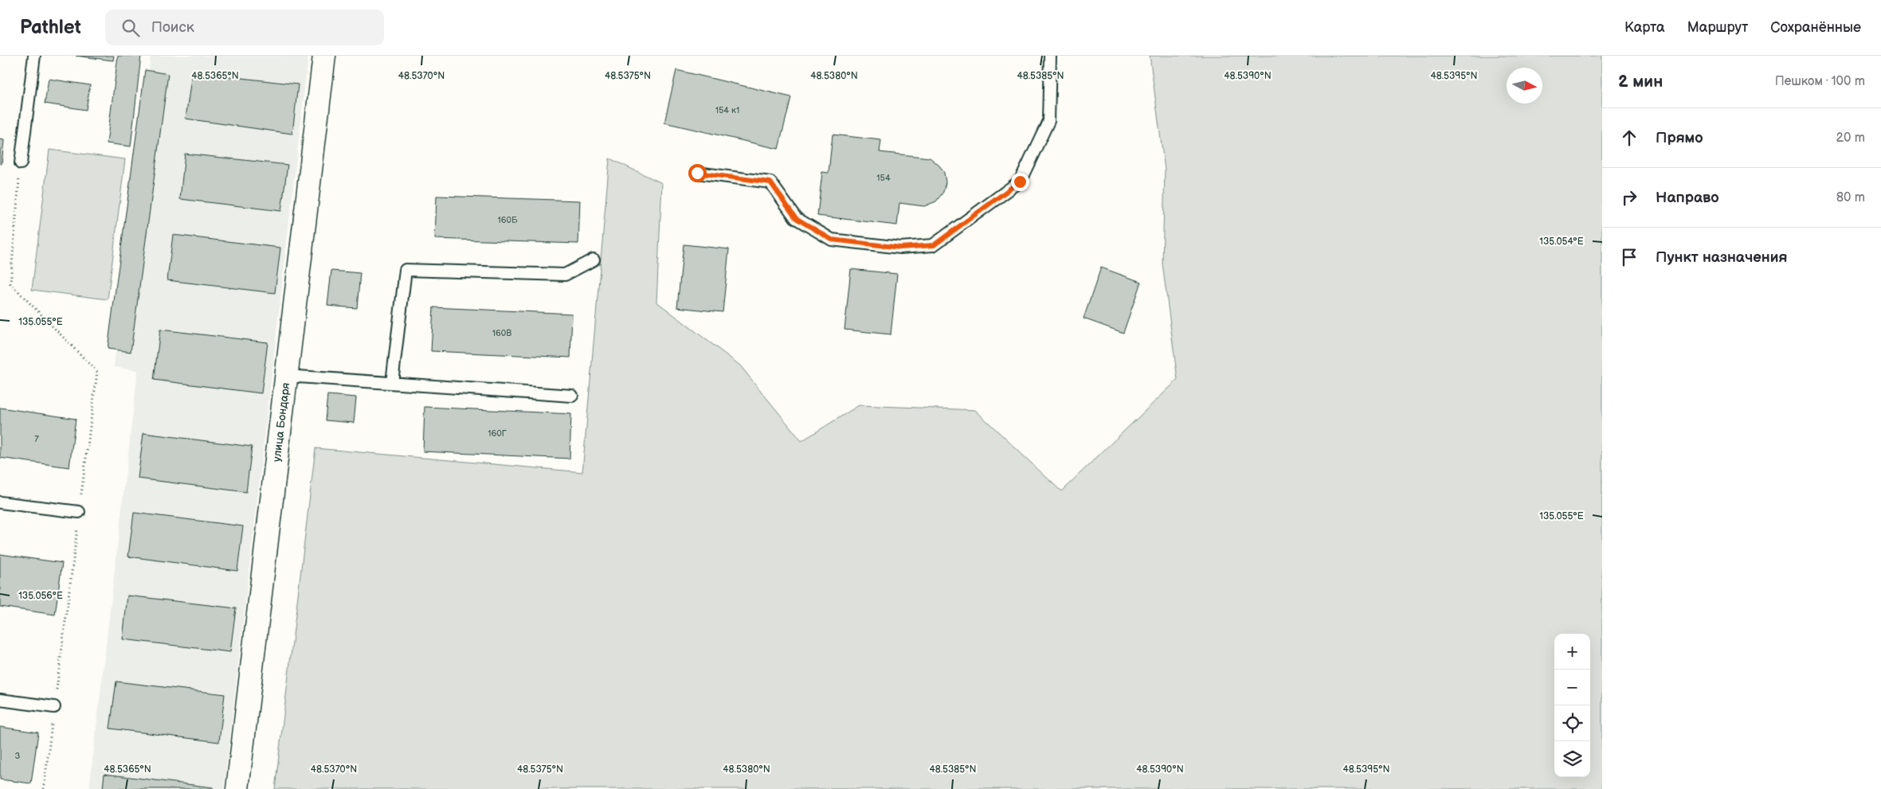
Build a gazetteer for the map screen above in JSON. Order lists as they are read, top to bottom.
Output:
{
  "streets": {
    "main road": ["улица Бондаря"]
  },
  "house_numbers": [
    "154 к1",
    "154",
    "160Б",
    "160В",
    "160Г",
    "7",
    "3"
  ],
  "north": "right",
  "page": {
    "header": "Pathlet",
    "search": "Поиск",
    "nav": ["Карта", "Маршрут", "Сохранённые"],
    "heading": ["2 мин", "Пешком · 100 m"],
    "list": [
      ["Прямо", "20 m"],
      ["Направо", "80 m"],
      "Пункт назначения"
    ],
    "map_buttons": ["+", "−"]
  },
  "coordinates": [
    "48.5365°N",
    "48.5370°N",
    "48.5375°N",
    "48.5380°N",
    "48.5385°N",
    "48.5390°N",
    "48.5395°N",
    "135.054°E",
    "135.055°E",
    "135.056°E"
  ]
}
